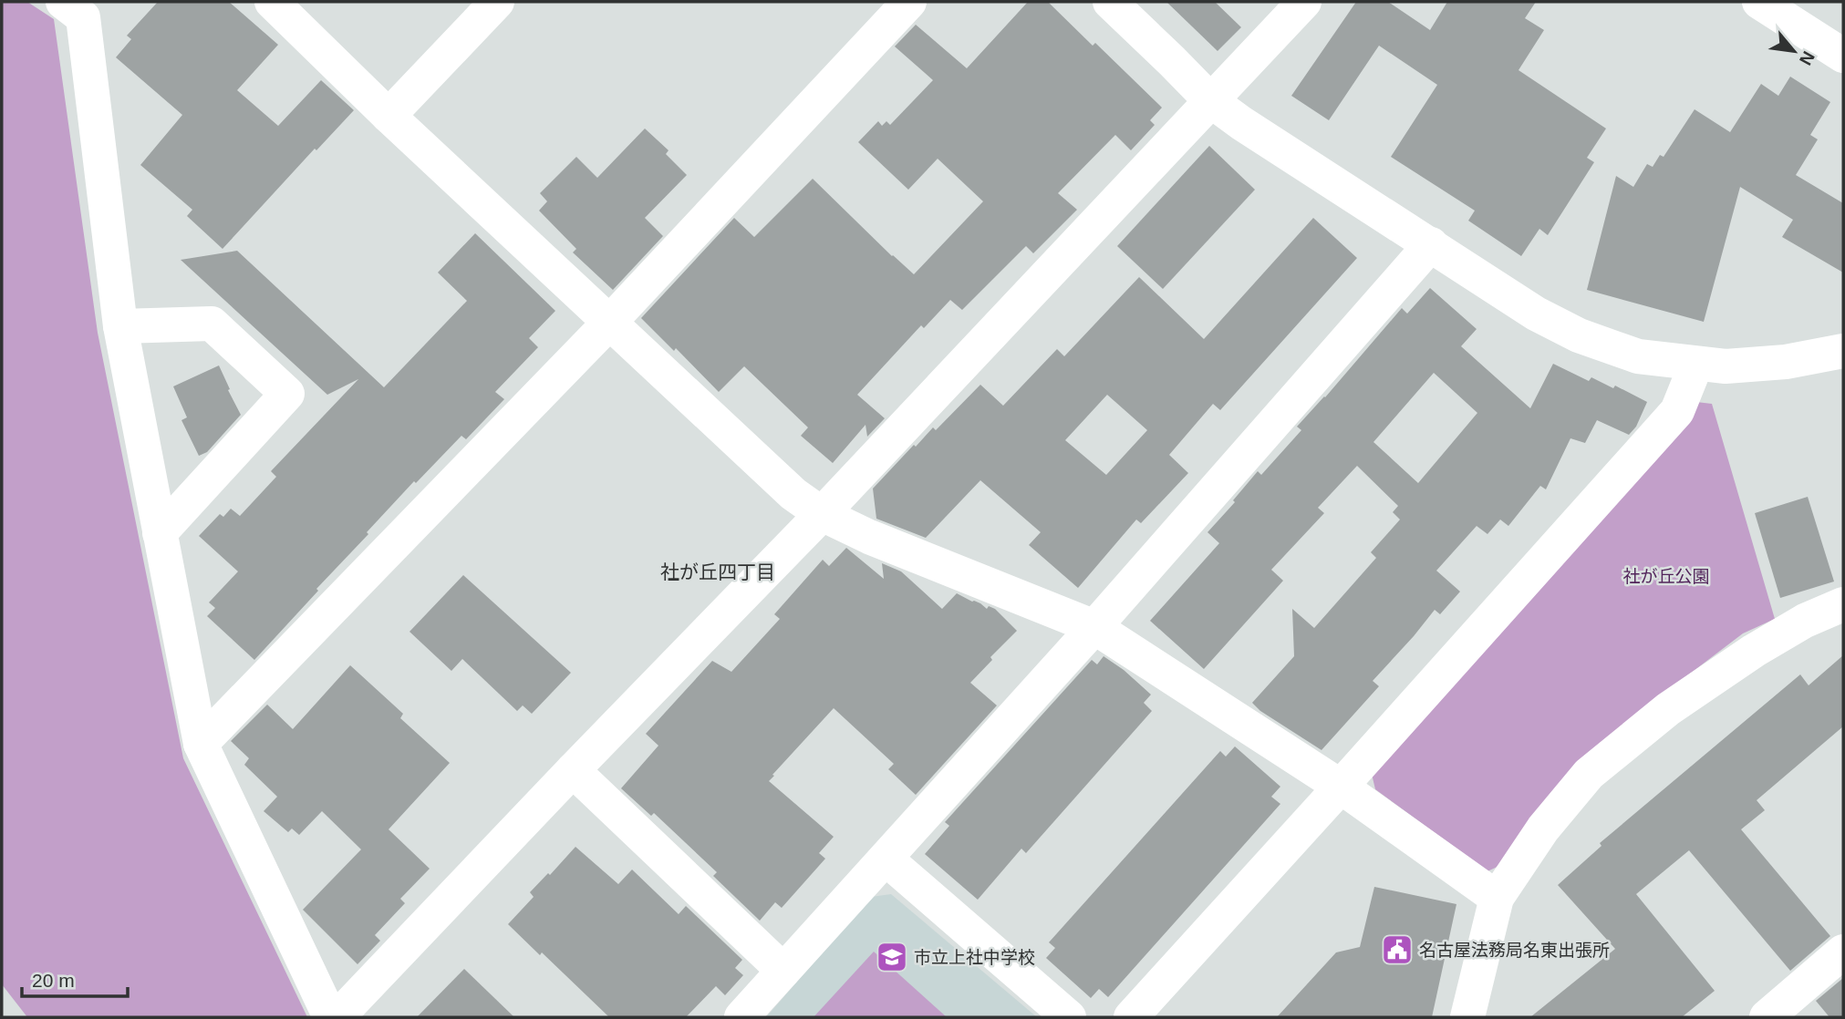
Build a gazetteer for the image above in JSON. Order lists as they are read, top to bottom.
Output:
{
  "districts": ["社が丘四丁目"],
  "parks": ["社が丘公園"],
  "places": {
    "public building": ["名古屋法務局名東出張所"],
    "school or university": ["市立上社中学校"]
  },
  "scale_bar": "20 m",
  "north": "bottom right"
}
